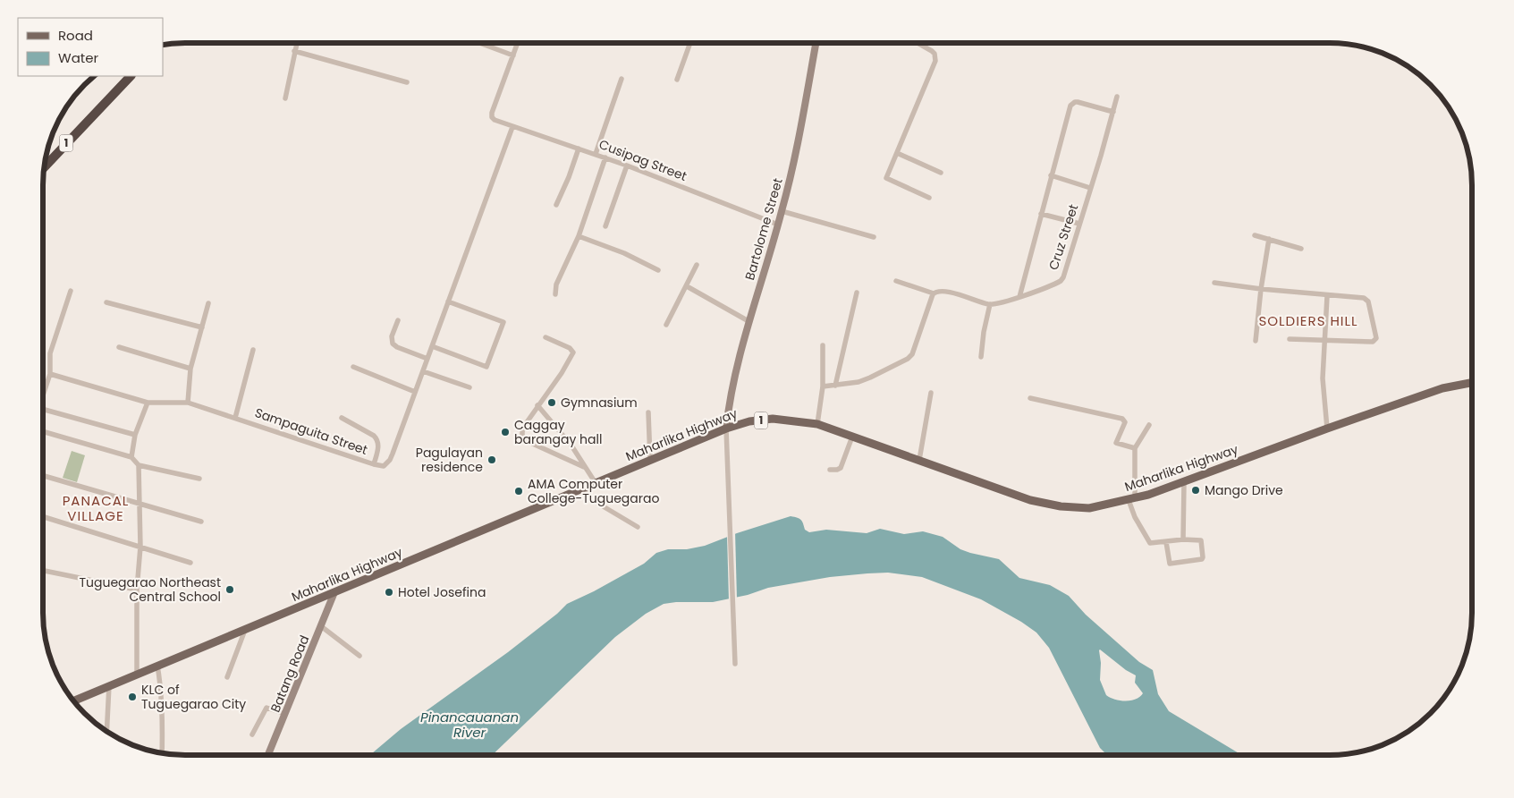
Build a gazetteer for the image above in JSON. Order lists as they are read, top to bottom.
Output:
{
  "streets": {
    "highway": ["1"],
    "main road": ["Maharlika Highway"],
    "street": [
      "Cusipag Street",
      "Bartolome Street",
      "Cruz Street",
      "Sampaguita Street",
      "Batang Road"
    ]
  },
  "crossings": [
    ["Cusipag Street", "Bartolome Street"],
    ["Cusipag Street", "Sampaguita Street"],
    ["Bartolome Street", "Maharlika Highway"],
    ["Maharlika Highway", "Batang Road"]
  ],
  "districts": ["SOLDIERS HILL", "PANACAL VILLAGE"],
  "water": ["Pinancauanan River"],
  "places": [
    "Gymnasium",
    "Caggay barangay hall",
    "Pagulayan residence",
    "Mango Drive",
    "AMA Computer College-Tuguegarao",
    "Tuguegarao Northeast Central School",
    "Hotel Josefina",
    "KLC of Tuguegarao City"
  ],
  "legend": ["Road", "Water"]
}
